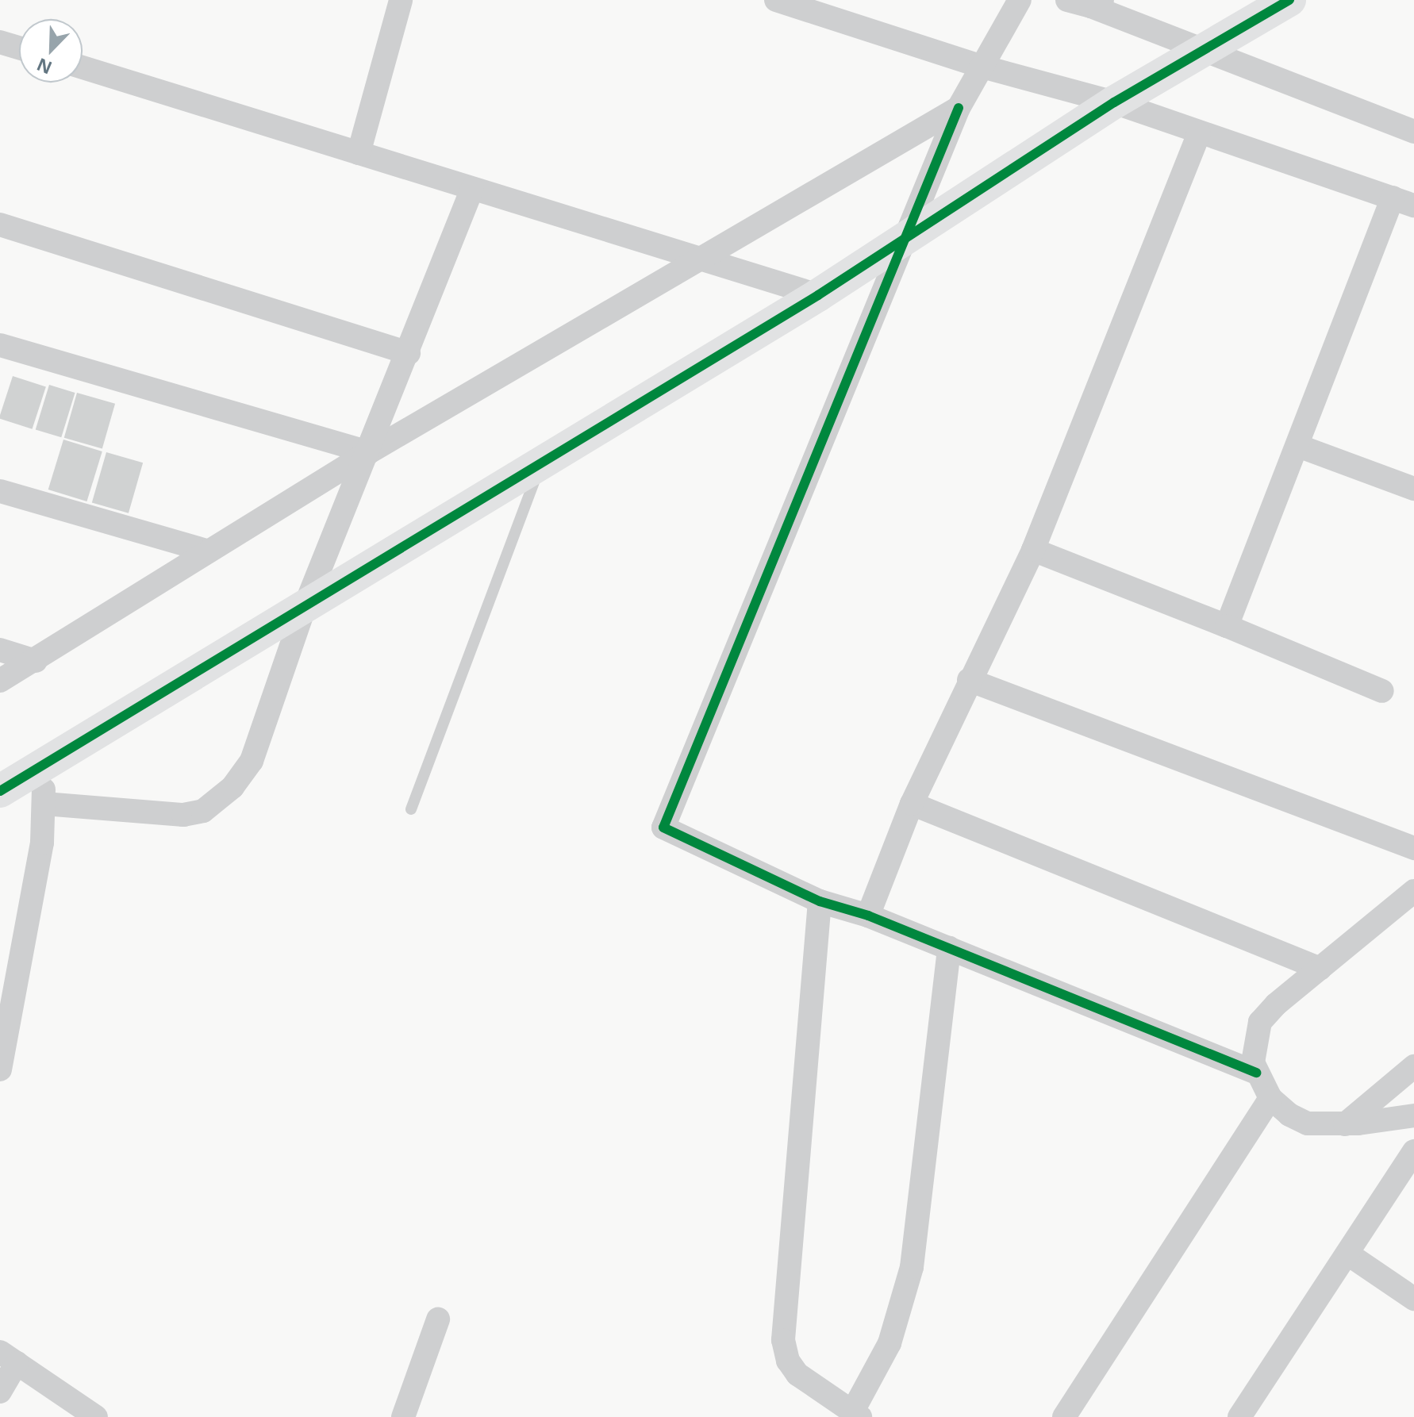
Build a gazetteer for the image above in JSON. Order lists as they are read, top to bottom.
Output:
{
  "north": "bottom left"
}
